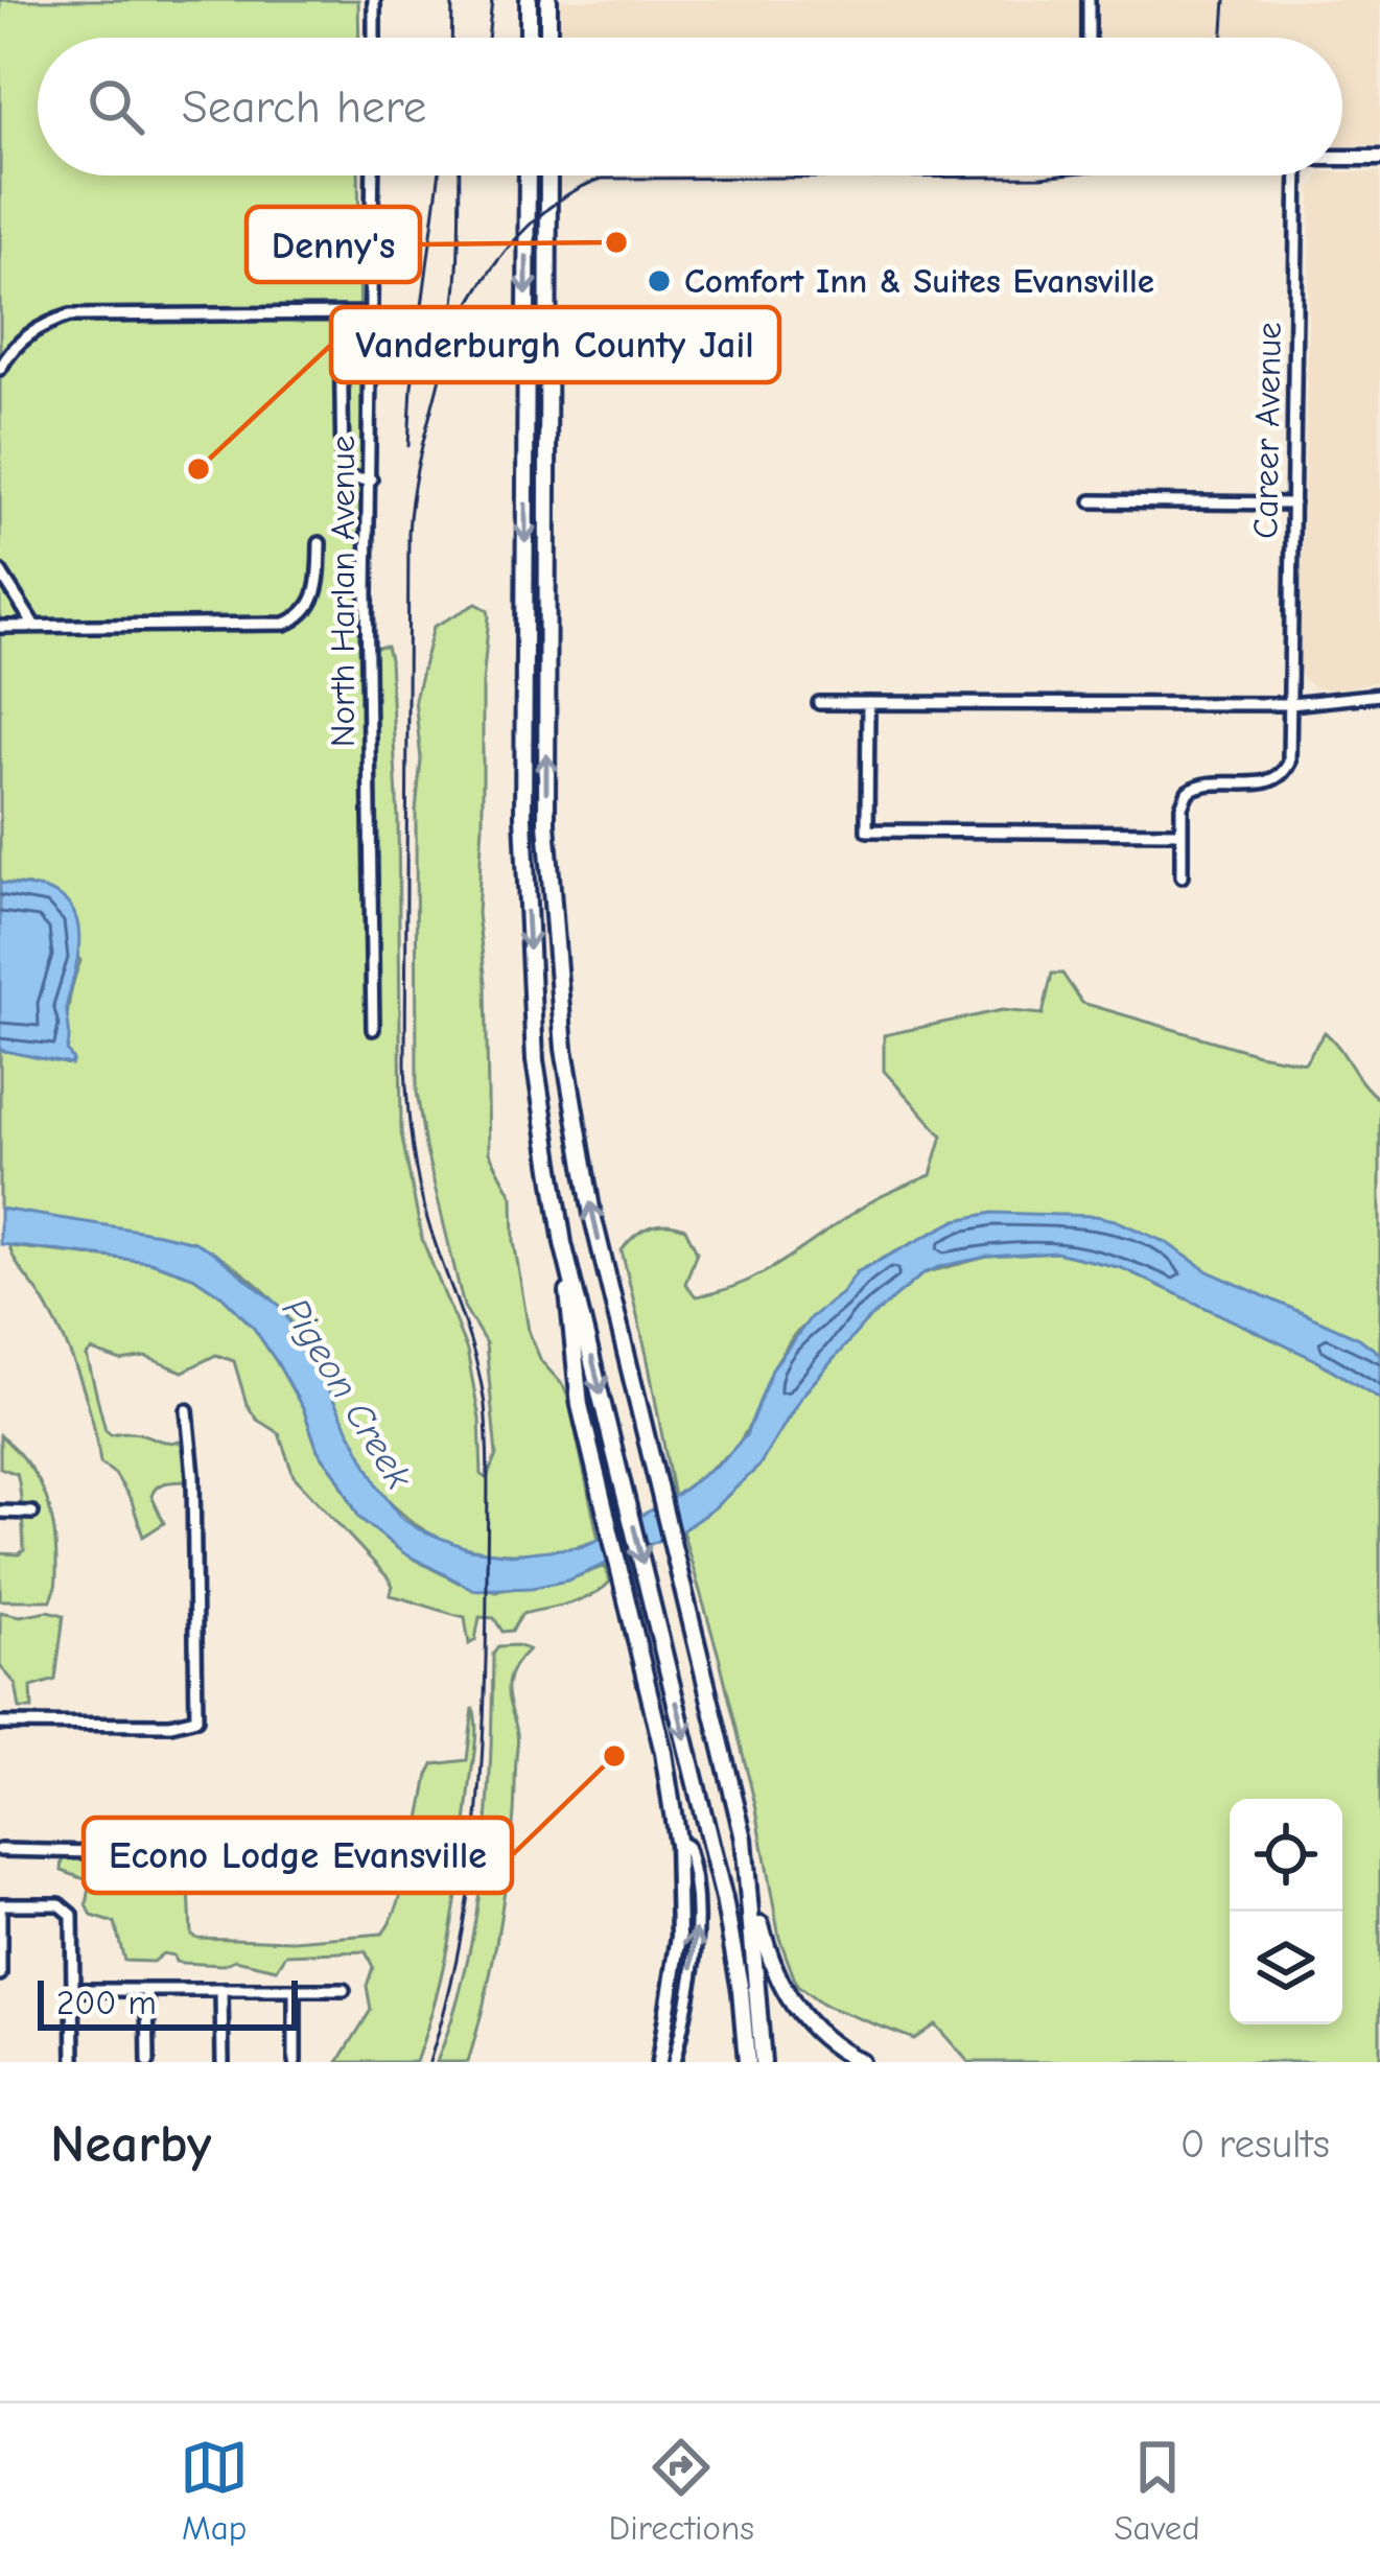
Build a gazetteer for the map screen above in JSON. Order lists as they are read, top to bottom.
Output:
{
  "streets": {
    "street": ["Career Avenue", "North Harlan Avenue"]
  },
  "water": ["Pigeon Creek"],
  "places": [
    "Denny's",
    "Comfort Inn & Suites Evansville",
    "Vanderburgh County Jail",
    "Econo Lodge Evansville"
  ],
  "scale_bar": "200 m",
  "page": {
    "search": "Search here",
    "scale": "200 m",
    "heading": ["Nearby", "0 results"],
    "nav": ["Map", "Directions", "Saved"]
  }
}
